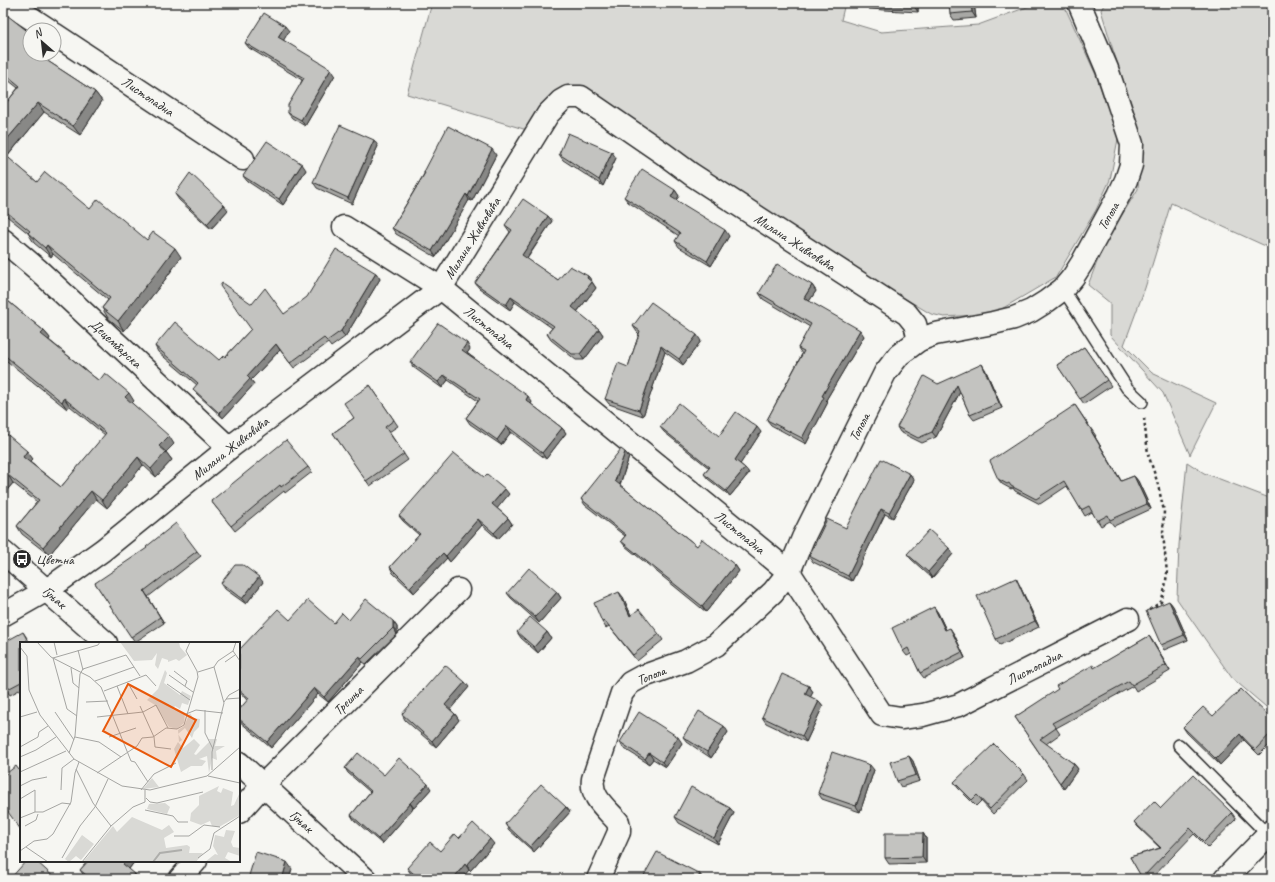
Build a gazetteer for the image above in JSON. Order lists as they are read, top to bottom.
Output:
{
  "streets": {
    "street": [
      "Листопадна",
      "Топола",
      "Милана Живковића",
      "Децембарска",
      "Гуњак",
      "Трешња"
    ]
  },
  "crossings": [
    ["Листопадна", "Топола"],
    ["Листопадна", "Милана Живковића"],
    ["Топола", "Милана Живковића"],
    ["Милана Живковића", "Децембарска"],
    ["Милана Живковића", "Гуњак"],
    ["Гуњак", "Трешња"]
  ],
  "places": {
    "bus stop": ["Цветна"]
  },
  "north": "top left"
}
